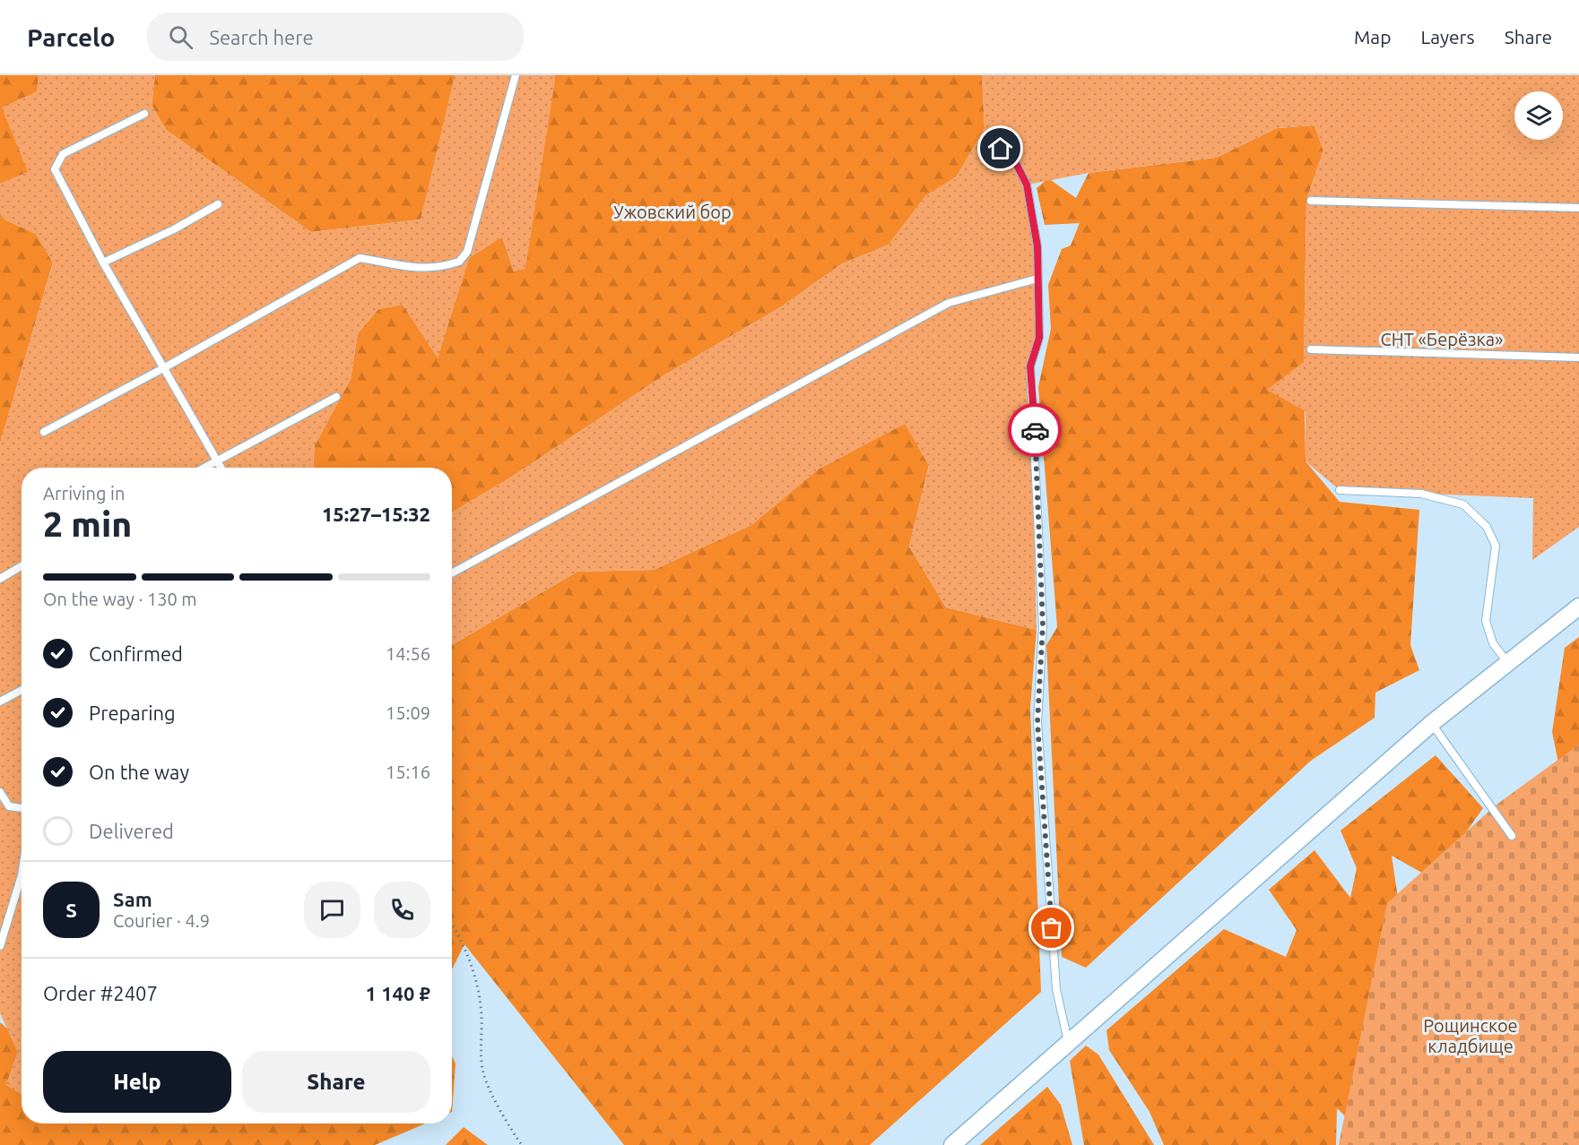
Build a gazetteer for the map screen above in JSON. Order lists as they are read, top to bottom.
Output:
{
  "parks": ["Ужовский бор", "СНТ «Берёзка»", "Рощинское кладбище"],
  "page": {
    "header": "Parcelo",
    "search": "Search here",
    "nav": ["Map", "Layers", "Share"],
    "heading": ["2 min", "Arriving in", "15:27–15:32"],
    "panel": [
      "Sam",
      "Courier · 4.9",
      "Order #2407",
      "1 140 ₽"
    ],
    "bar": "On the way · 130 m",
    "list": [
      ["Confirmed", "14:56"],
      ["Preparing", "15:09"],
      ["On the way", "15:16"],
      "Delivered"
    ],
    "round": "S",
    "buttons": ["Help", "Share"]
  }
}
